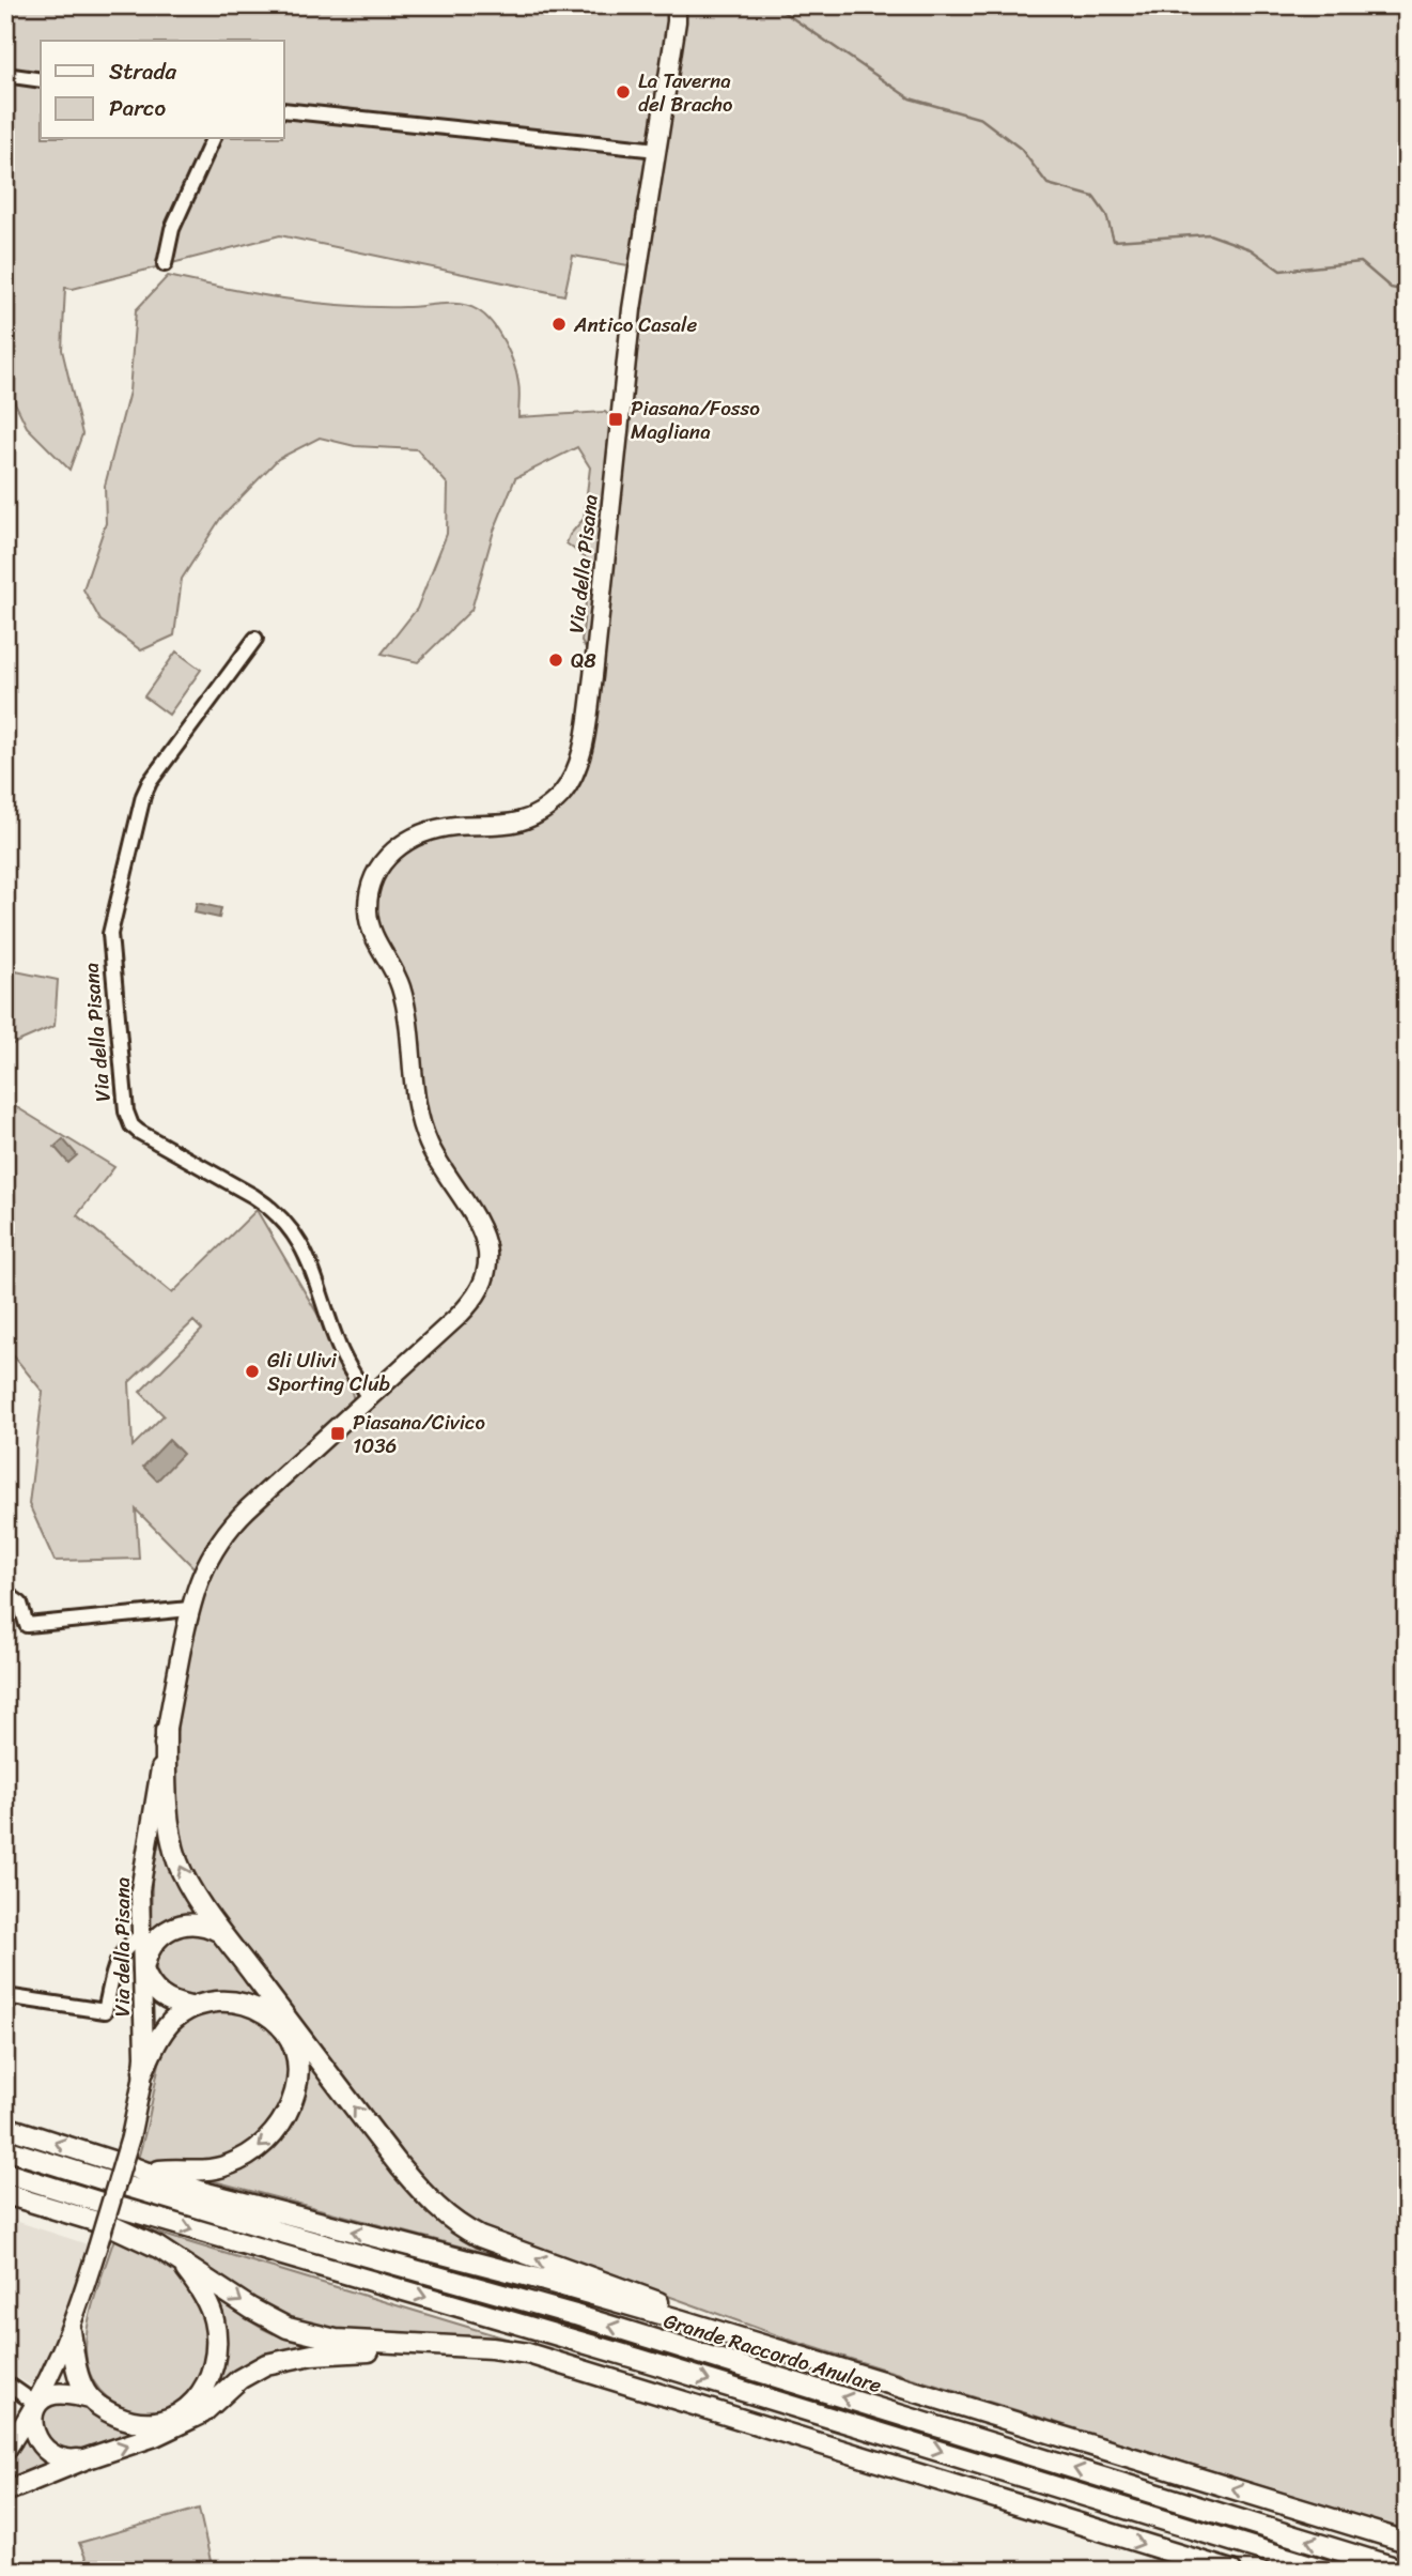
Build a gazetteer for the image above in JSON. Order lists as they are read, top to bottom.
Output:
{
  "streets": {
    "highway": ["Grande Raccordo Anulare"],
    "main road": ["Via della Pisana"]
  },
  "places": {
    "other": [
      "La Taverna del Bracho",
      "Antico Casale",
      "Q8",
      "Gli Ulivi Sporting Club"
    ],
    "transit": ["Piasana/Fosso Magliana", "Piasana/Civico 1036"]
  },
  "legend": ["Strada", "Parco"]
}
